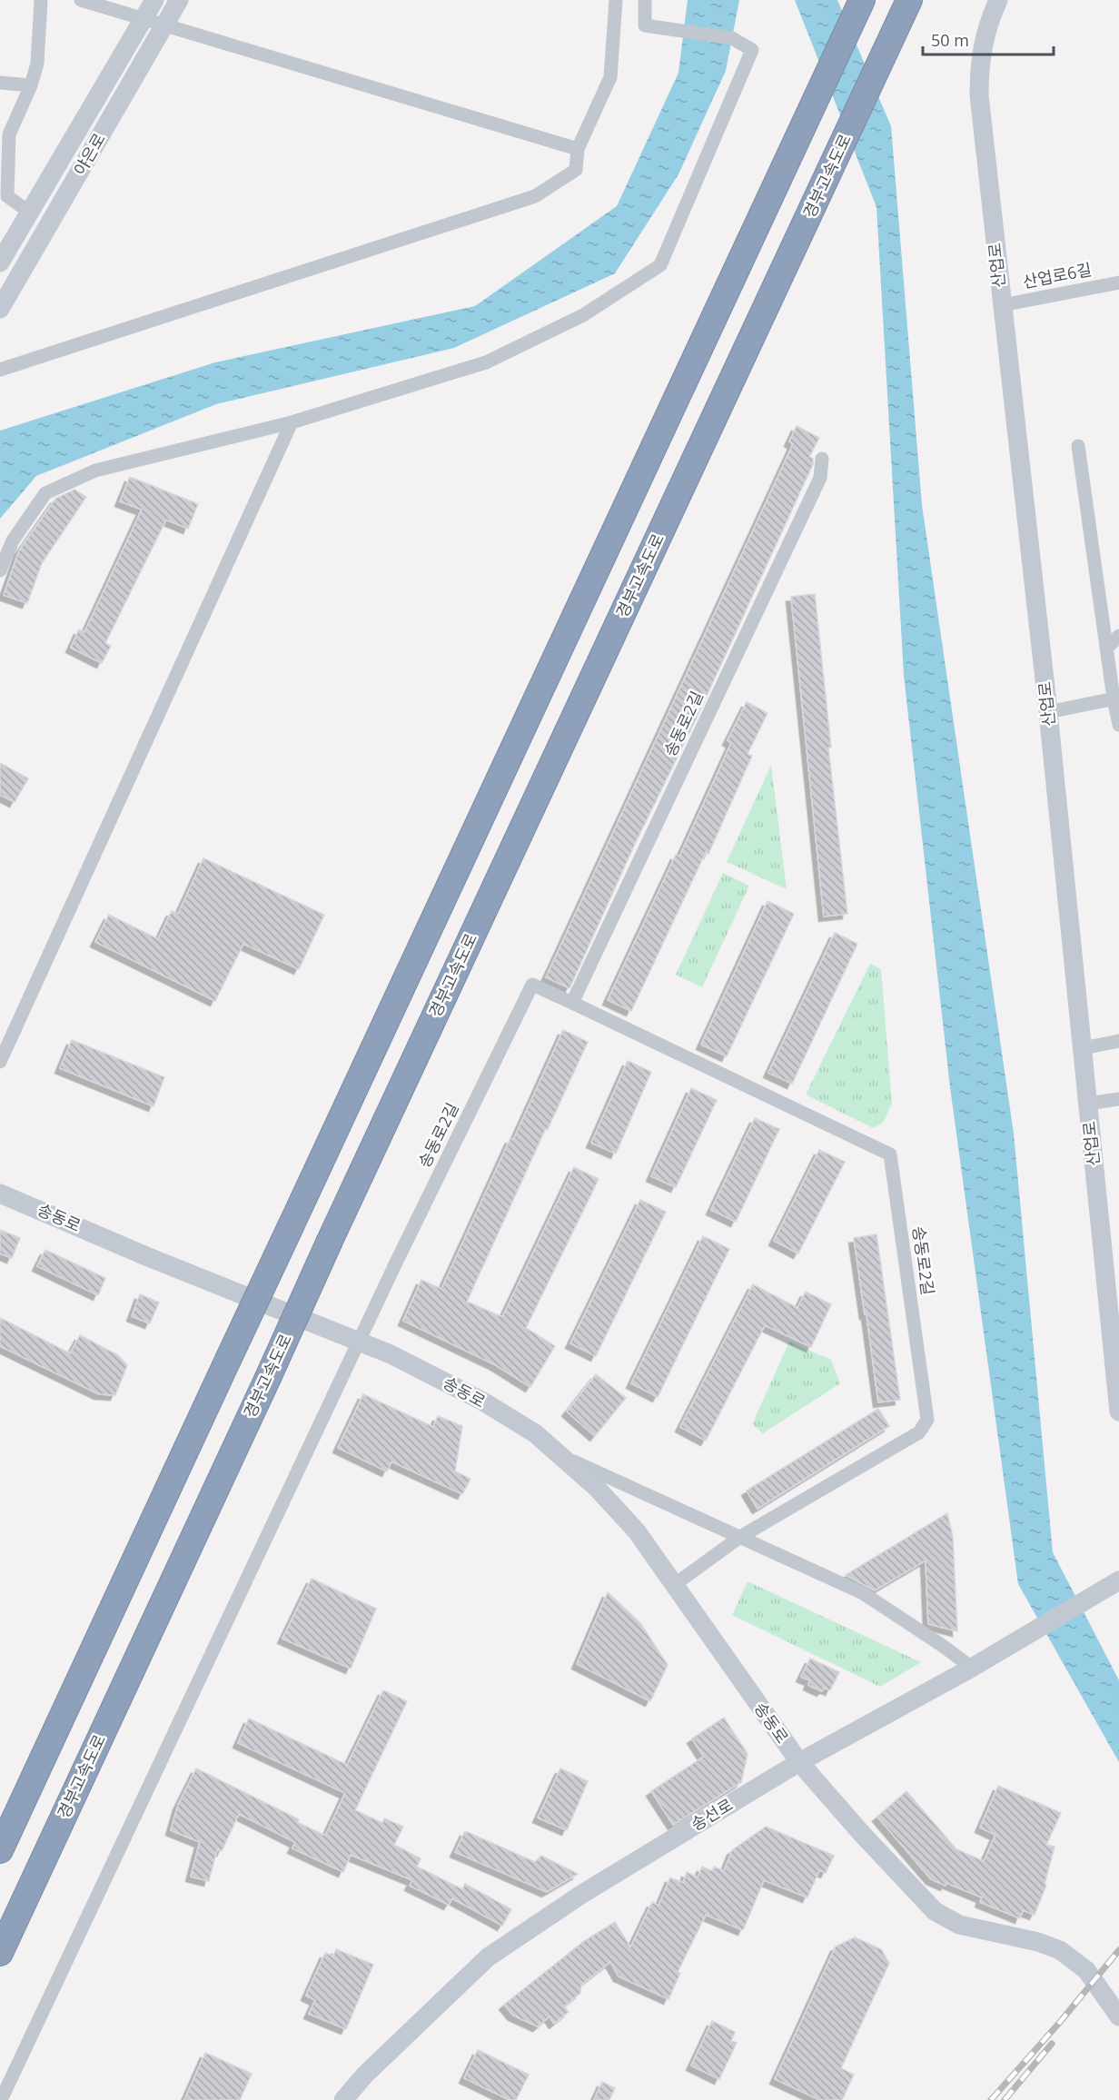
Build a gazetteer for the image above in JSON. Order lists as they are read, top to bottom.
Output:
{
  "streets": {
    "highway": ["경부고속도로"],
    "street": [
      "야은로",
      "산업로",
      "산업로6길",
      "송동로2길",
      "송동로",
      "송선로"
    ]
  },
  "crossings": [
    ["산업로", "산업로6길"],
    ["송동로2길", "송동로"],
    ["송동로", "송선로"]
  ],
  "scale_bar": "50 m"
}
